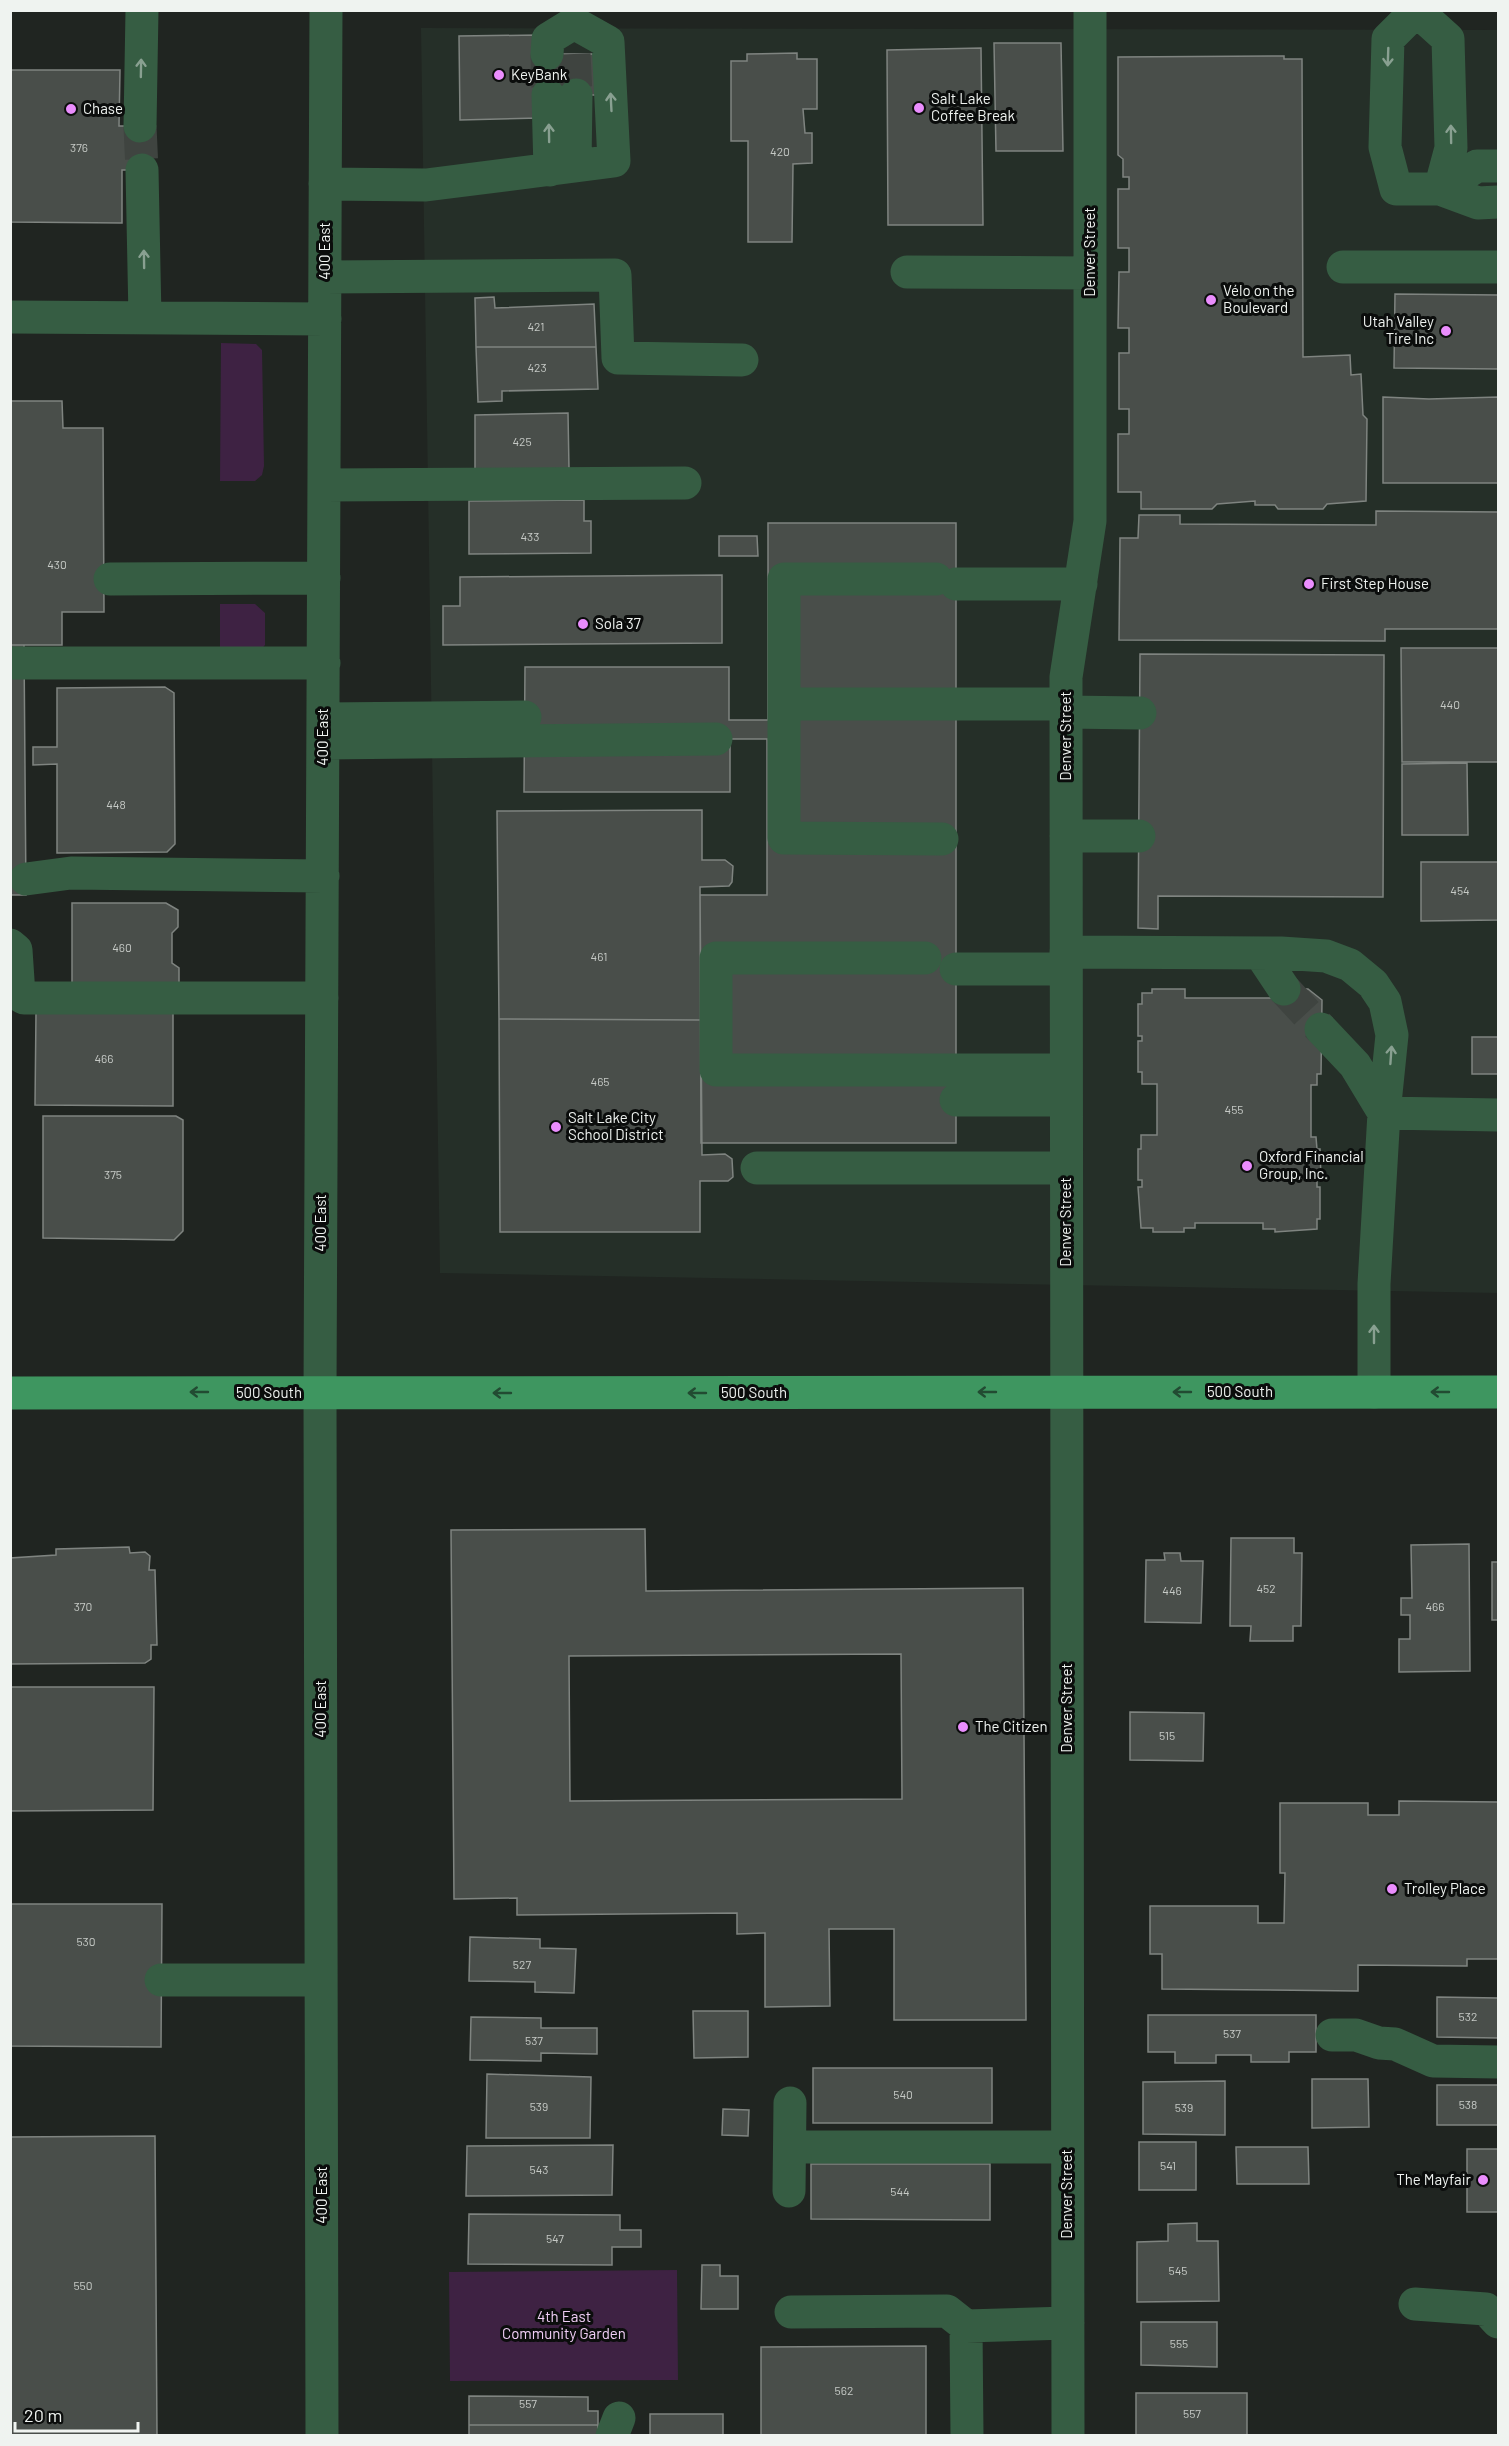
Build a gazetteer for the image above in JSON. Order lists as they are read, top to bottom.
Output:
{
  "streets": {
    "main road": ["500 South"],
    "street": ["400 East", "Denver Street"]
  },
  "crossings": [
    ["400 East", "500 South"],
    ["Denver Street", "500 South"]
  ],
  "one_way": ["500 South"],
  "parks": ["4th East Community Garden"],
  "places": [
    "KeyBank",
    "Salt Lake Coffee Break",
    "Chase",
    "Vélo on the Boulevard",
    "Utah Valley Tire Inc",
    "First Step House",
    "Sola 37",
    "Salt Lake City School District",
    "Oxford Financial Group, Inc.",
    "The Citizen",
    "Trolley Place",
    "The Mayfair"
  ],
  "house_numbers": [
    "376",
    "420",
    "421",
    "423",
    "425",
    "433",
    "430",
    "440",
    "448",
    "454",
    "460",
    "461",
    "466",
    "465",
    "455",
    "375",
    "452",
    "446",
    "370",
    "466",
    "515",
    "530",
    "527",
    "532",
    "537",
    "537",
    "540",
    "538",
    "539",
    "539",
    "541",
    "543",
    "544",
    "547",
    "545",
    "550",
    "555",
    "562",
    "557",
    "557"
  ],
  "scale_bar": "20 m"
}
